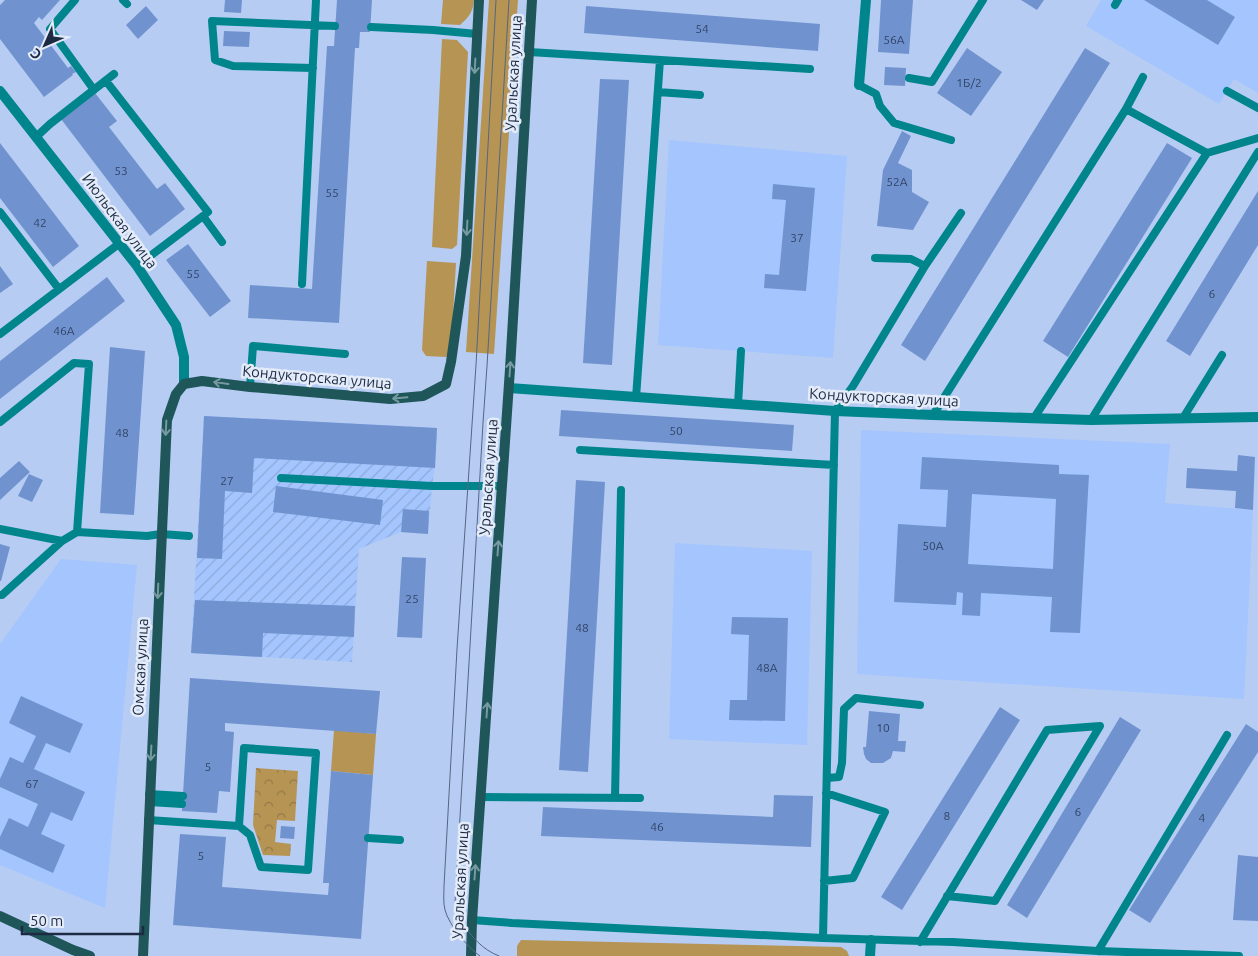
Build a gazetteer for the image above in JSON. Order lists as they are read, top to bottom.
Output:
{
  "streets": {
    "main road": ["Уральская улица", "Кондукторская улица", "Омская улица"],
    "street": ["Июльская улица"]
  },
  "crossings": [
    ["Уральская улица", "Кондукторская улица"],
    ["Июльская улица", "Кондукторская улица"],
    ["Июльская улица", "Омская улица"],
    ["Кондукторская улица", "Омская улица"]
  ],
  "one_way": ["Уральская улица", "Омская улица"],
  "house_numbers": [
    "54",
    "56А",
    "1Б/2",
    "53",
    "52А",
    "55",
    "42",
    "37",
    "55",
    "6",
    "46А",
    "50",
    "48",
    "27",
    "50А",
    "25",
    "48",
    "48А",
    "10",
    "5",
    "67",
    "6",
    "8",
    "4",
    "46",
    "5"
  ],
  "scale_bar": "50 m",
  "north": "bottom left"
}
